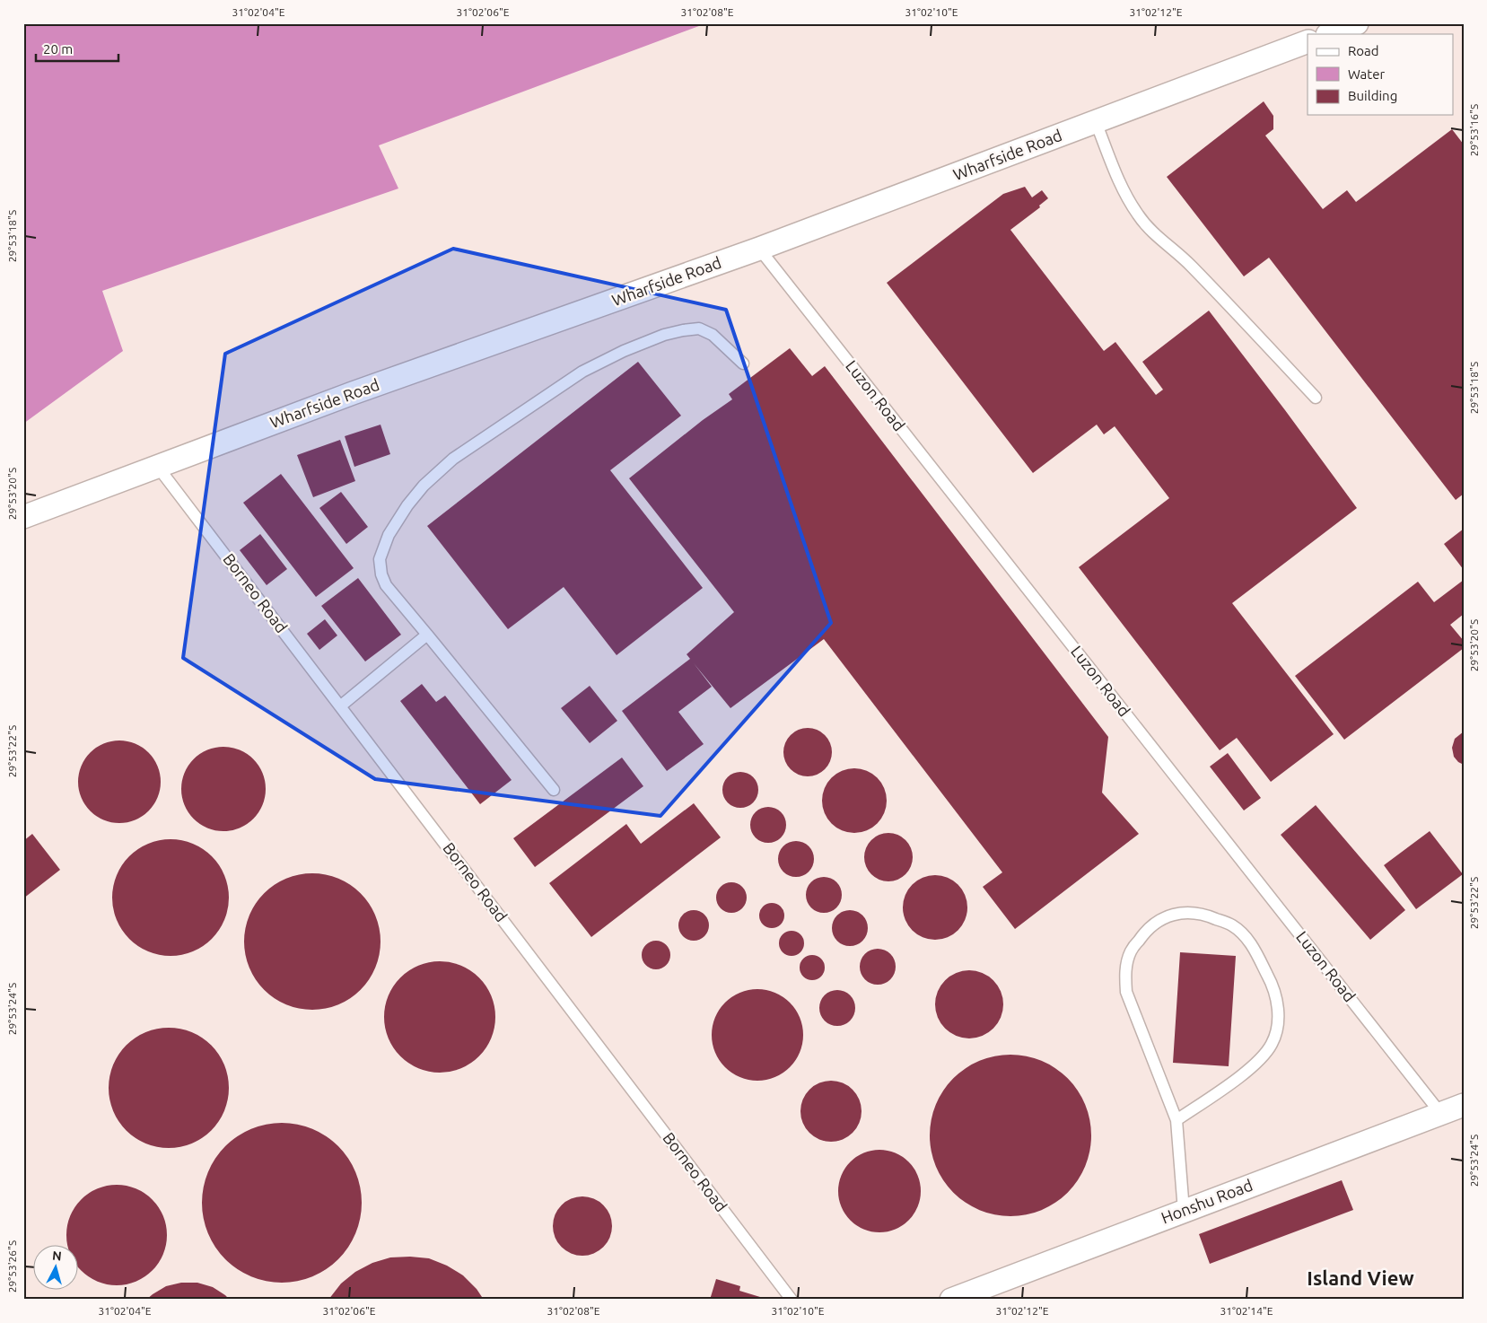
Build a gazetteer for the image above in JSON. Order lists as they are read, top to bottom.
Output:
{
  "streets": {
    "street": ["Wharfside Road", "Honshu Road"],
    "lane": ["Luzon Road", "Borneo Road"]
  },
  "crossings": [
    ["Wharfside Road", "Luzon Road"],
    ["Wharfside Road", "Borneo Road"],
    ["Luzon Road", "Honshu Road"]
  ],
  "districts": ["Island View"],
  "legend": ["Road", "Water", "Building"],
  "scale_bar": "20 m",
  "north": "top",
  "coordinates": [
    "31°02'04\"E",
    "31°02'06\"E",
    "31°02'08\"E",
    "31°02'10\"E",
    "31°02'12\"E",
    "29°53'16\"S",
    "29°53'18\"S",
    "29°53'20\"S",
    "29°53'22\"S",
    "29°53'24\"S",
    "29°53'26\"S",
    "31°02'14\"E"
  ]
}
